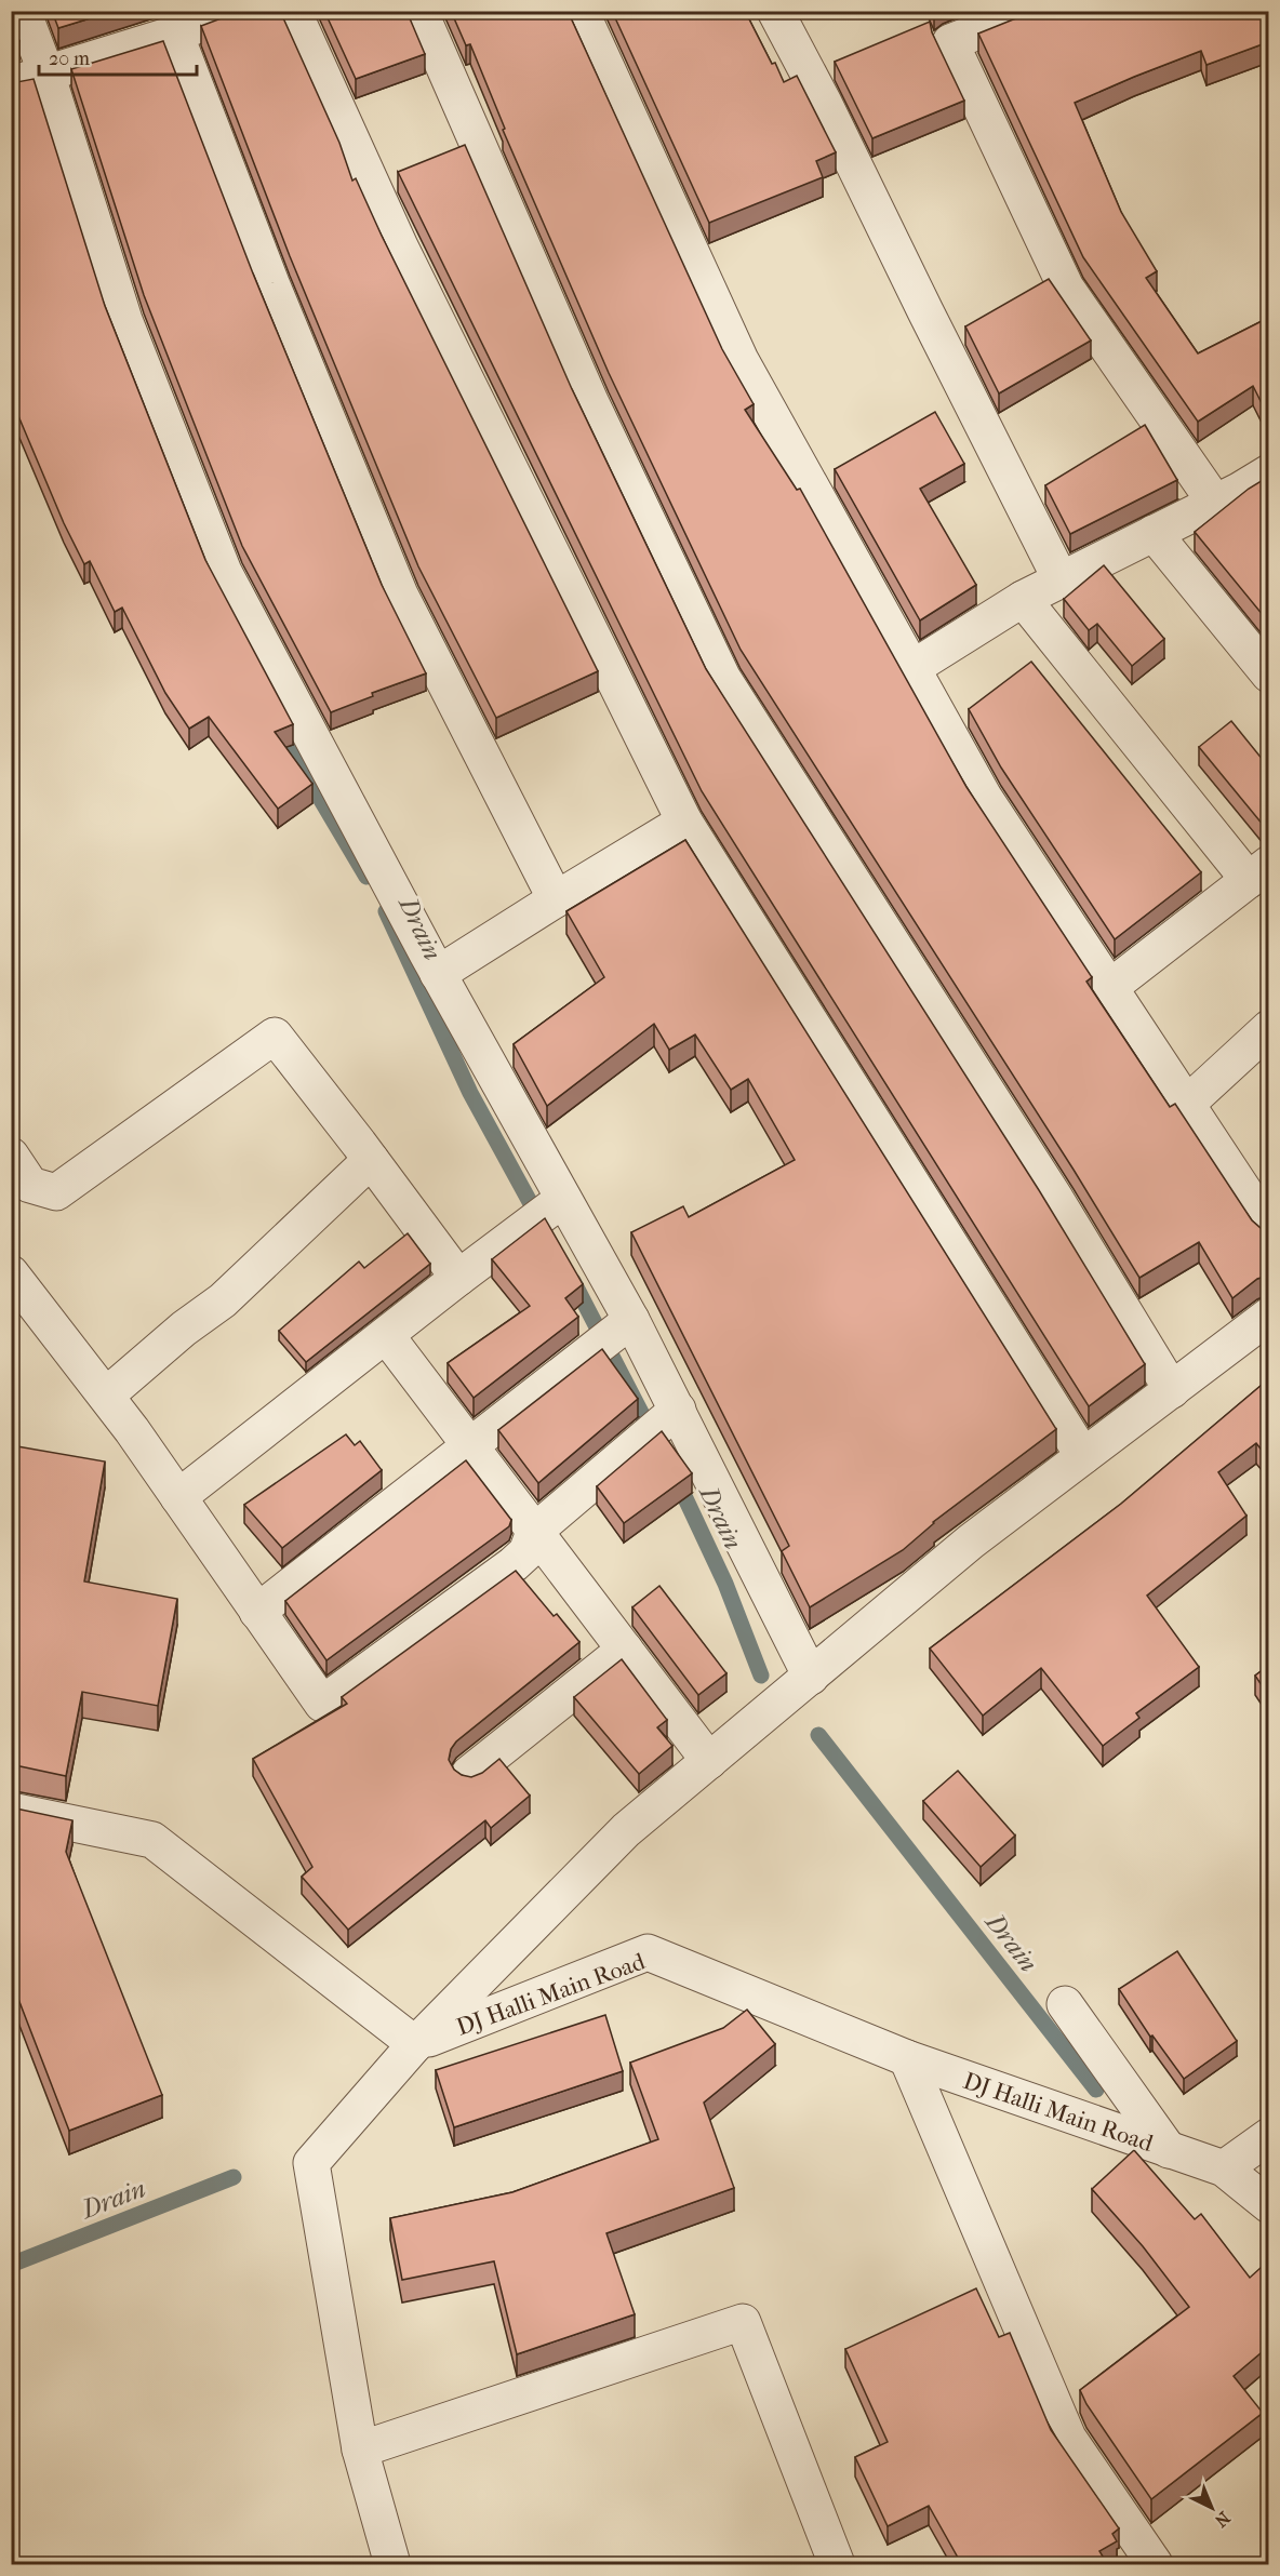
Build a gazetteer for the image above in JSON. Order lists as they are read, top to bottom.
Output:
{
  "streets": {
    "street": ["DJ Halli Main Road"]
  },
  "water": ["Drain"],
  "scale_bar": "20 m",
  "north": "bottom right"
}
